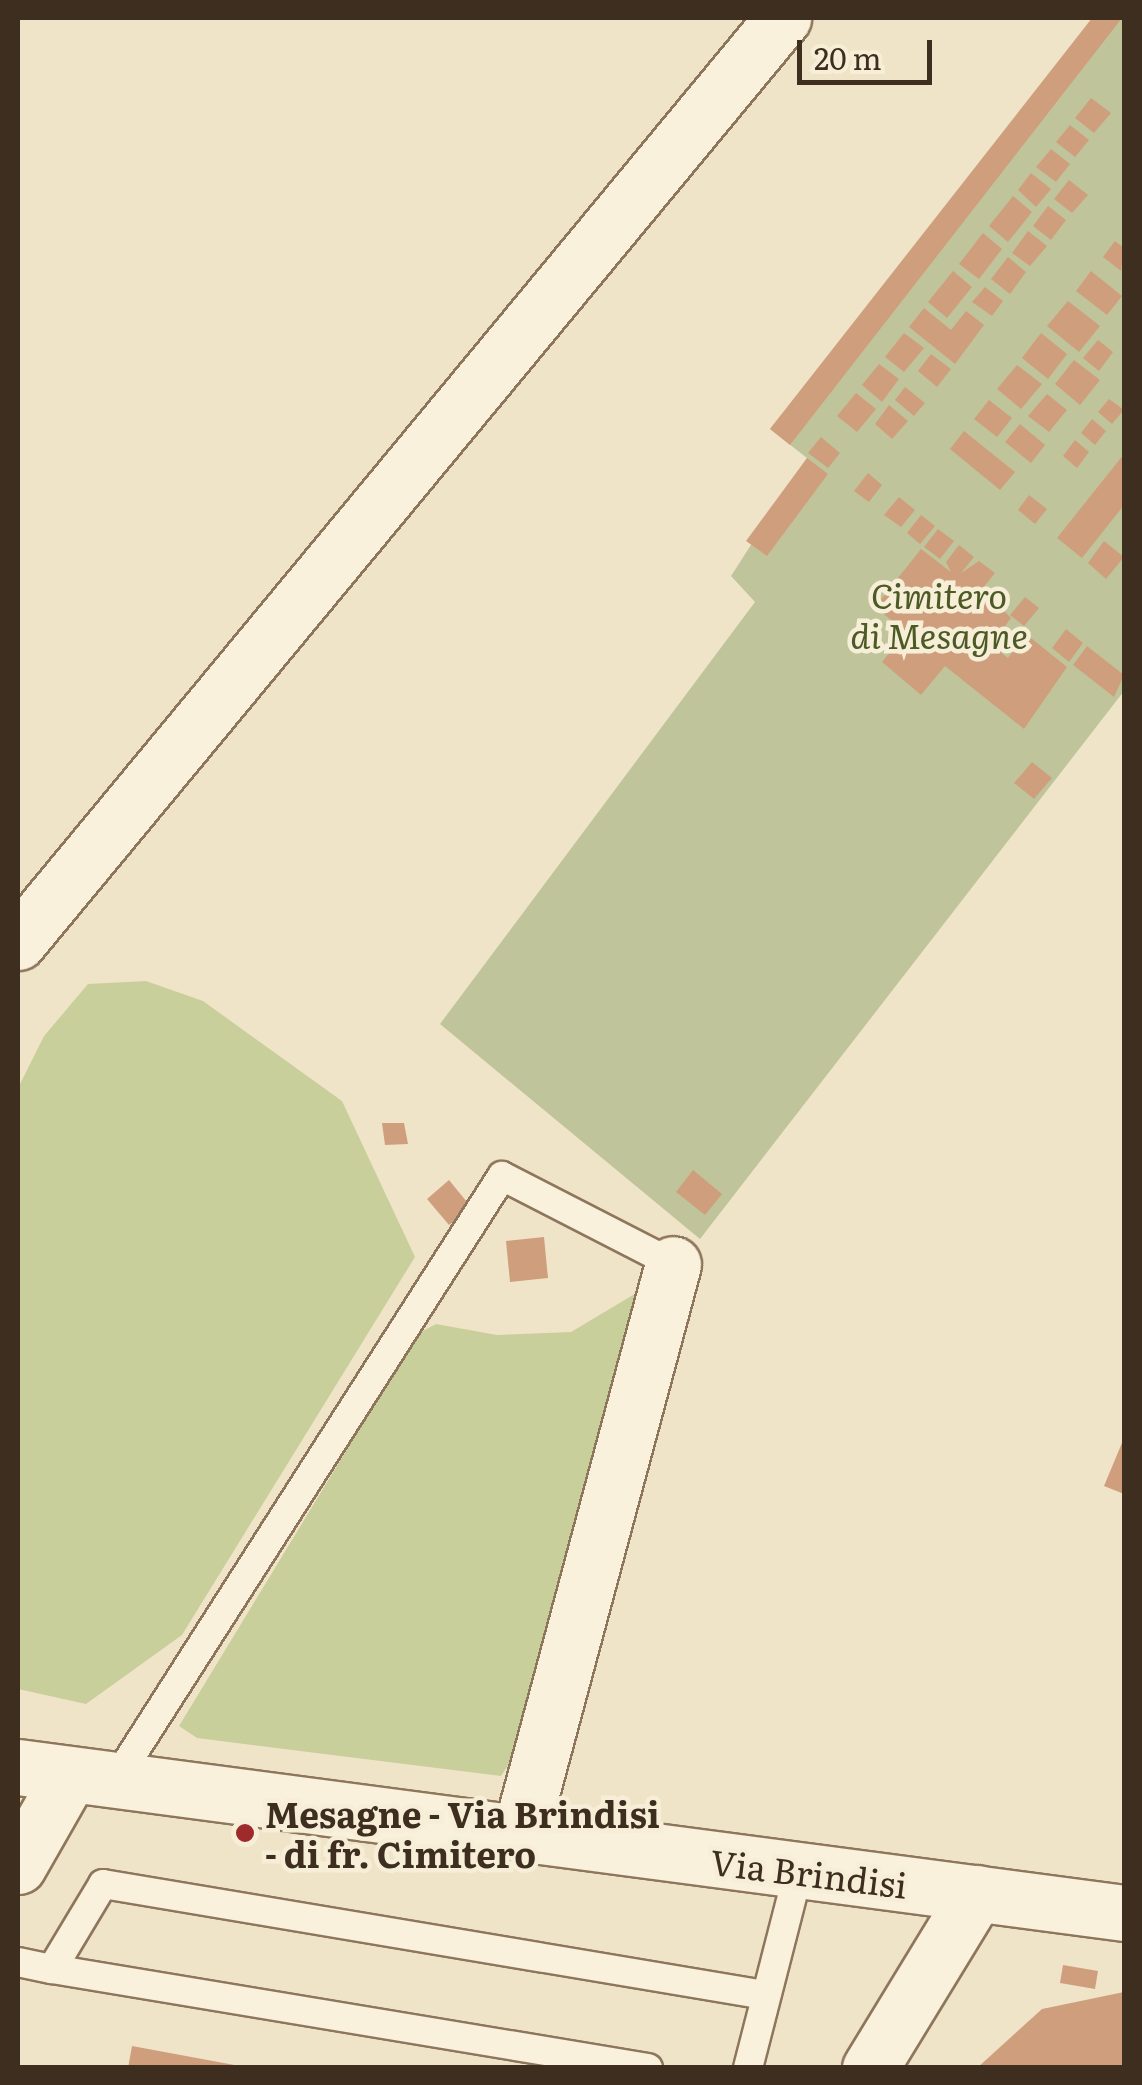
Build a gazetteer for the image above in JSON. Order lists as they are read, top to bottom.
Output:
{
  "streets": {
    "main road": ["Via Brindisi"]
  },
  "parks": ["Cimitero di Mesagne"],
  "places": ["Mesagne - Via Brindisi - di fr. Cimitero"],
  "scale_bar": "20 m"
}
